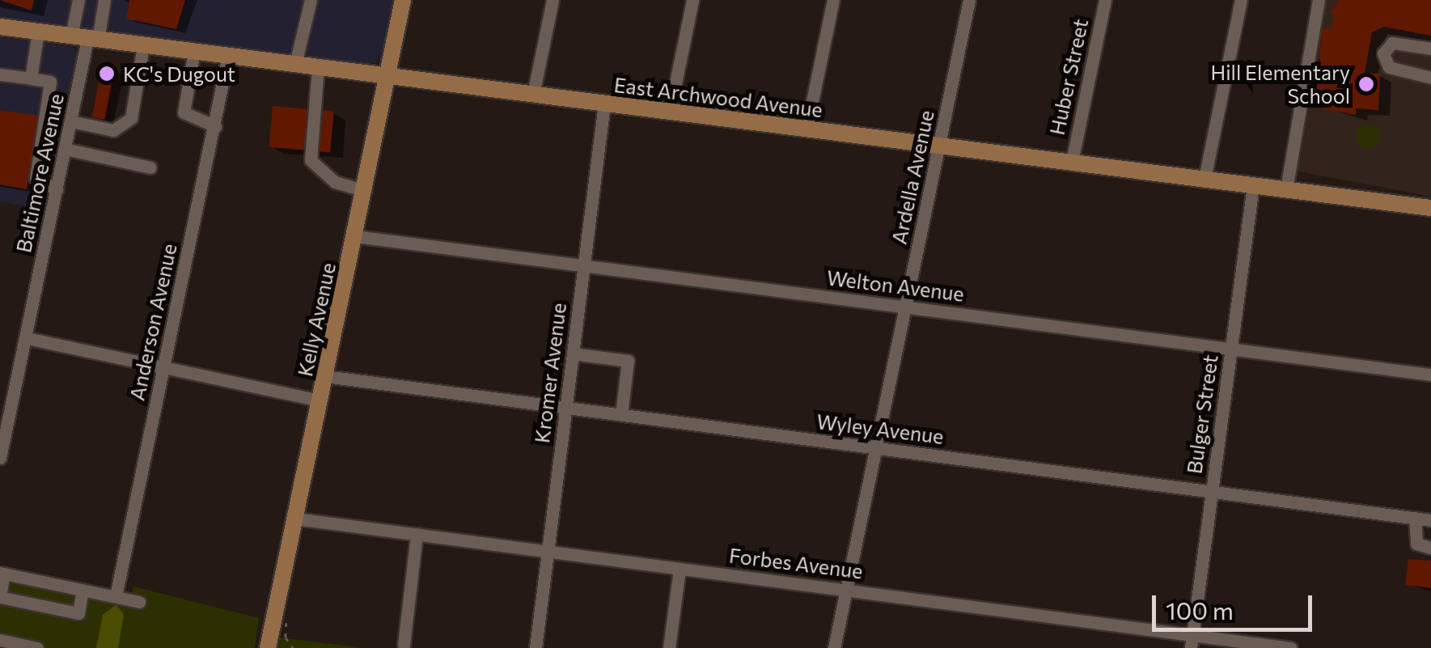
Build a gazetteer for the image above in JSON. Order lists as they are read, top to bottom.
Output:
{
  "streets": {
    "main road": ["East Archwood Avenue", "Kelly Avenue"],
    "street": [
      "Huber Street",
      "Baltimore Avenue",
      "Ardella Avenue",
      "Welton Avenue",
      "Anderson Avenue",
      "Kromer Avenue",
      "Bulger Street",
      "Wyley Avenue",
      "Forbes Avenue"
    ]
  },
  "crossings": [
    ["Huber Street", "East Archwood Avenue"],
    ["East Archwood Avenue", "Baltimore Avenue"],
    ["East Archwood Avenue", "Ardella Avenue"],
    ["East Archwood Avenue", "Kelly Avenue"],
    ["East Archwood Avenue", "Anderson Avenue"],
    ["East Archwood Avenue", "Kromer Avenue"],
    ["East Archwood Avenue", "Bulger Street"],
    ["Ardella Avenue", "Welton Avenue"],
    ["Ardella Avenue", "Wyley Avenue"],
    ["Ardella Avenue", "Forbes Avenue"],
    ["Welton Avenue", "Kelly Avenue"],
    ["Welton Avenue", "Kromer Avenue"],
    ["Welton Avenue", "Bulger Street"],
    ["Kelly Avenue", "Wyley Avenue"],
    ["Kelly Avenue", "Forbes Avenue"],
    ["Kromer Avenue", "Wyley Avenue"],
    ["Kromer Avenue", "Forbes Avenue"],
    ["Bulger Street", "Wyley Avenue"],
    ["Bulger Street", "Forbes Avenue"]
  ],
  "places": ["KC's Dugout", "Hill Elementary School"],
  "scale_bar": "100 m"
}
